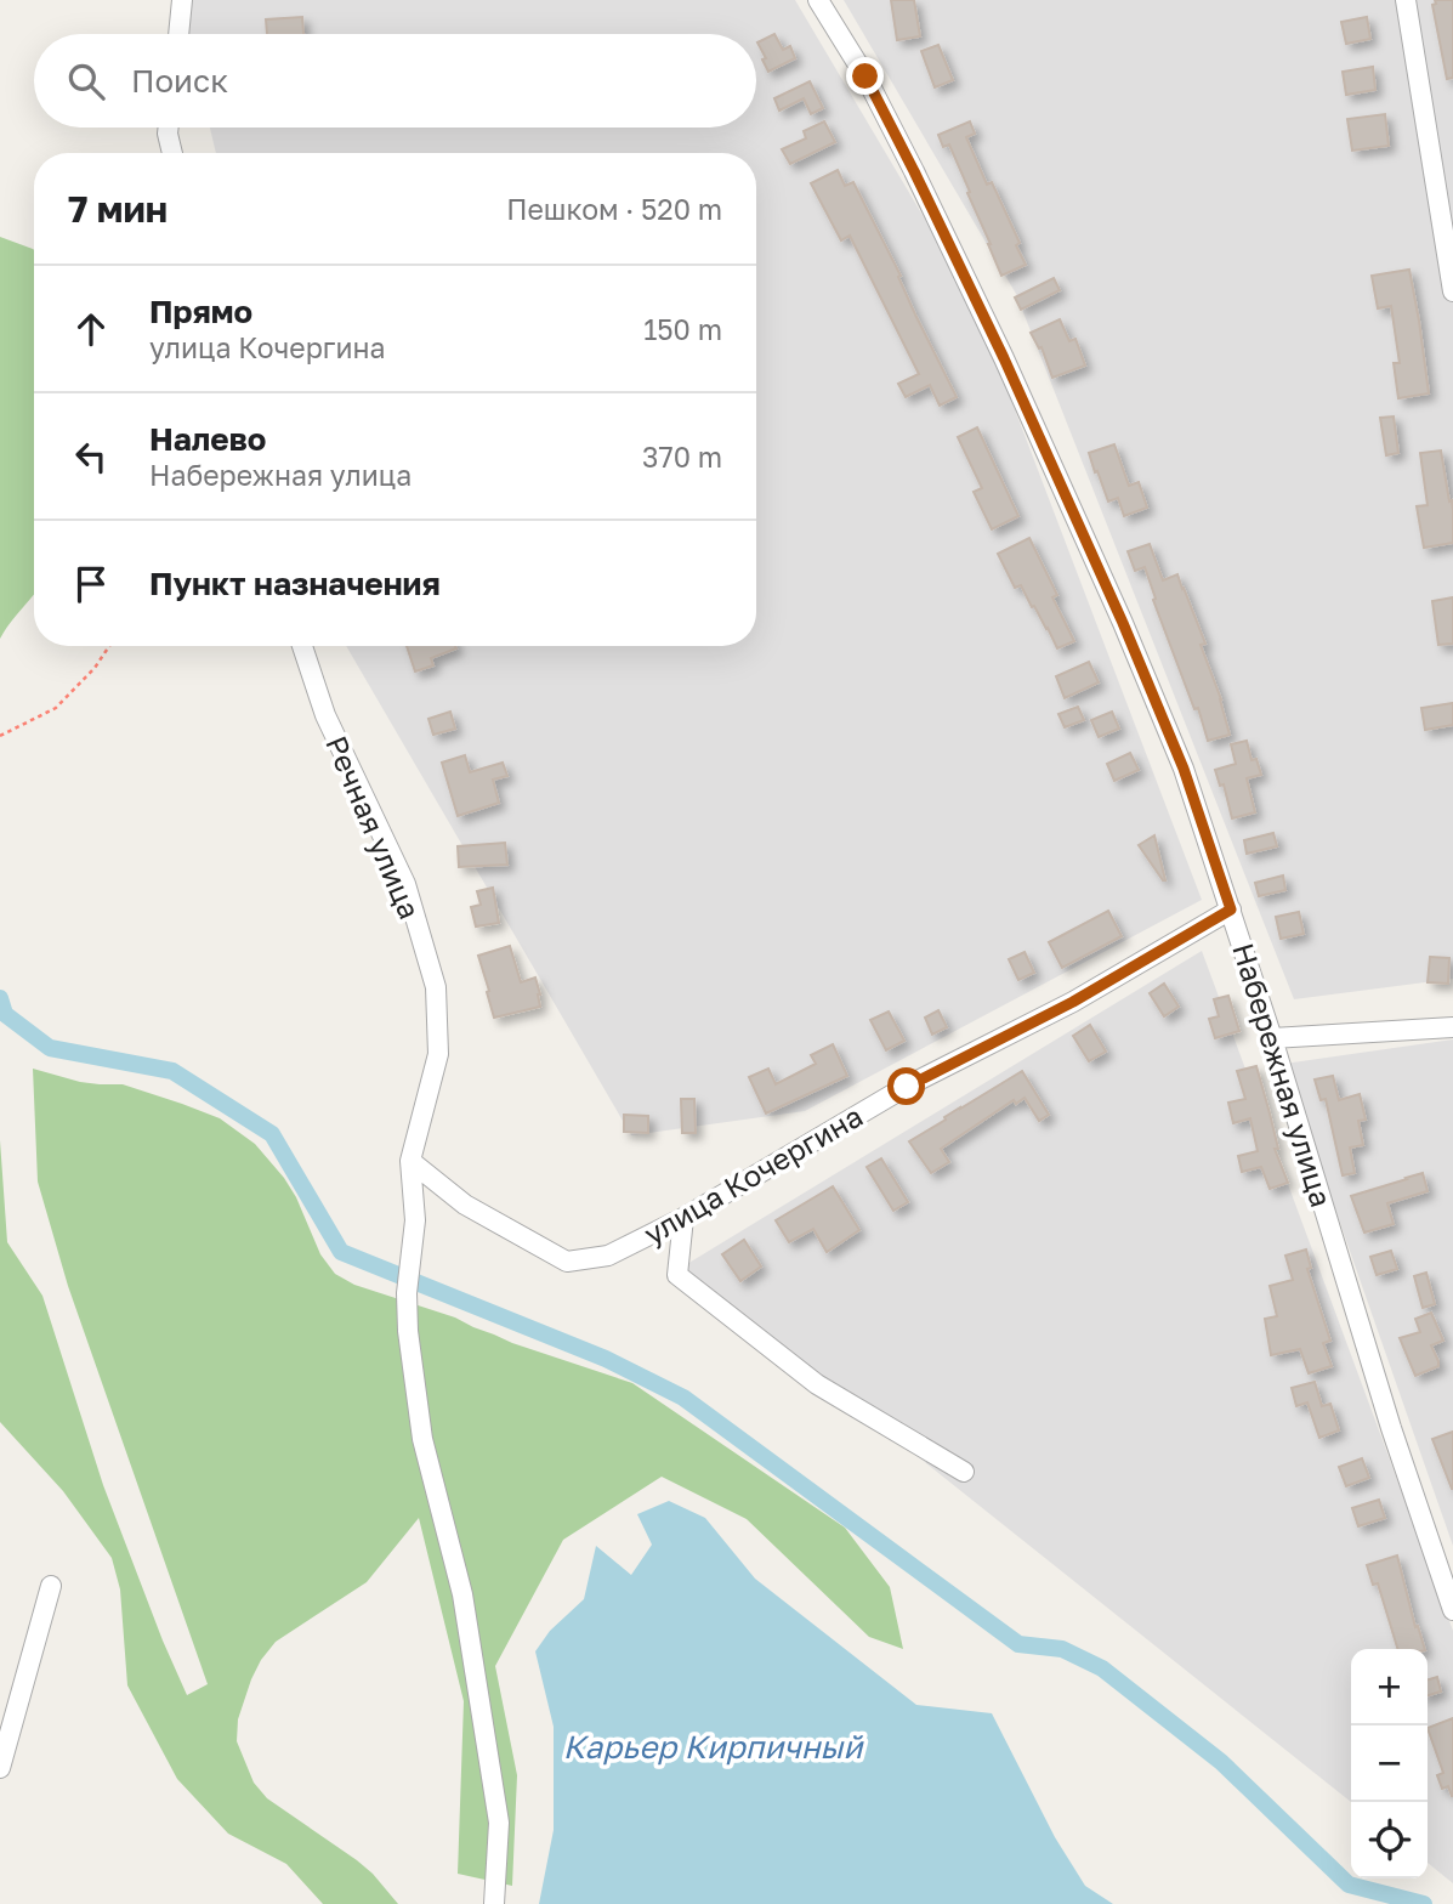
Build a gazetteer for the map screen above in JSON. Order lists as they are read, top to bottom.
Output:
{
  "streets": {
    "street": ["Речная улица", "Набережная улица", "улица Кочергина"]
  },
  "crossings": [
    ["Речная улица", "улица Кочергина"],
    ["Набережная улица", "улица Кочергина"]
  ],
  "water": ["Карьер Кирпичный"],
  "page": {
    "search": "Поиск",
    "heading": ["7 мин", "Пешком · 520 m"],
    "list": [
      ["Прямо", "улица Кочергина", "150 m"],
      ["Налево", "Набережная улица", "370 m"],
      "Пункт назначения"
    ],
    "map_buttons": ["+", "−"]
  }
}
